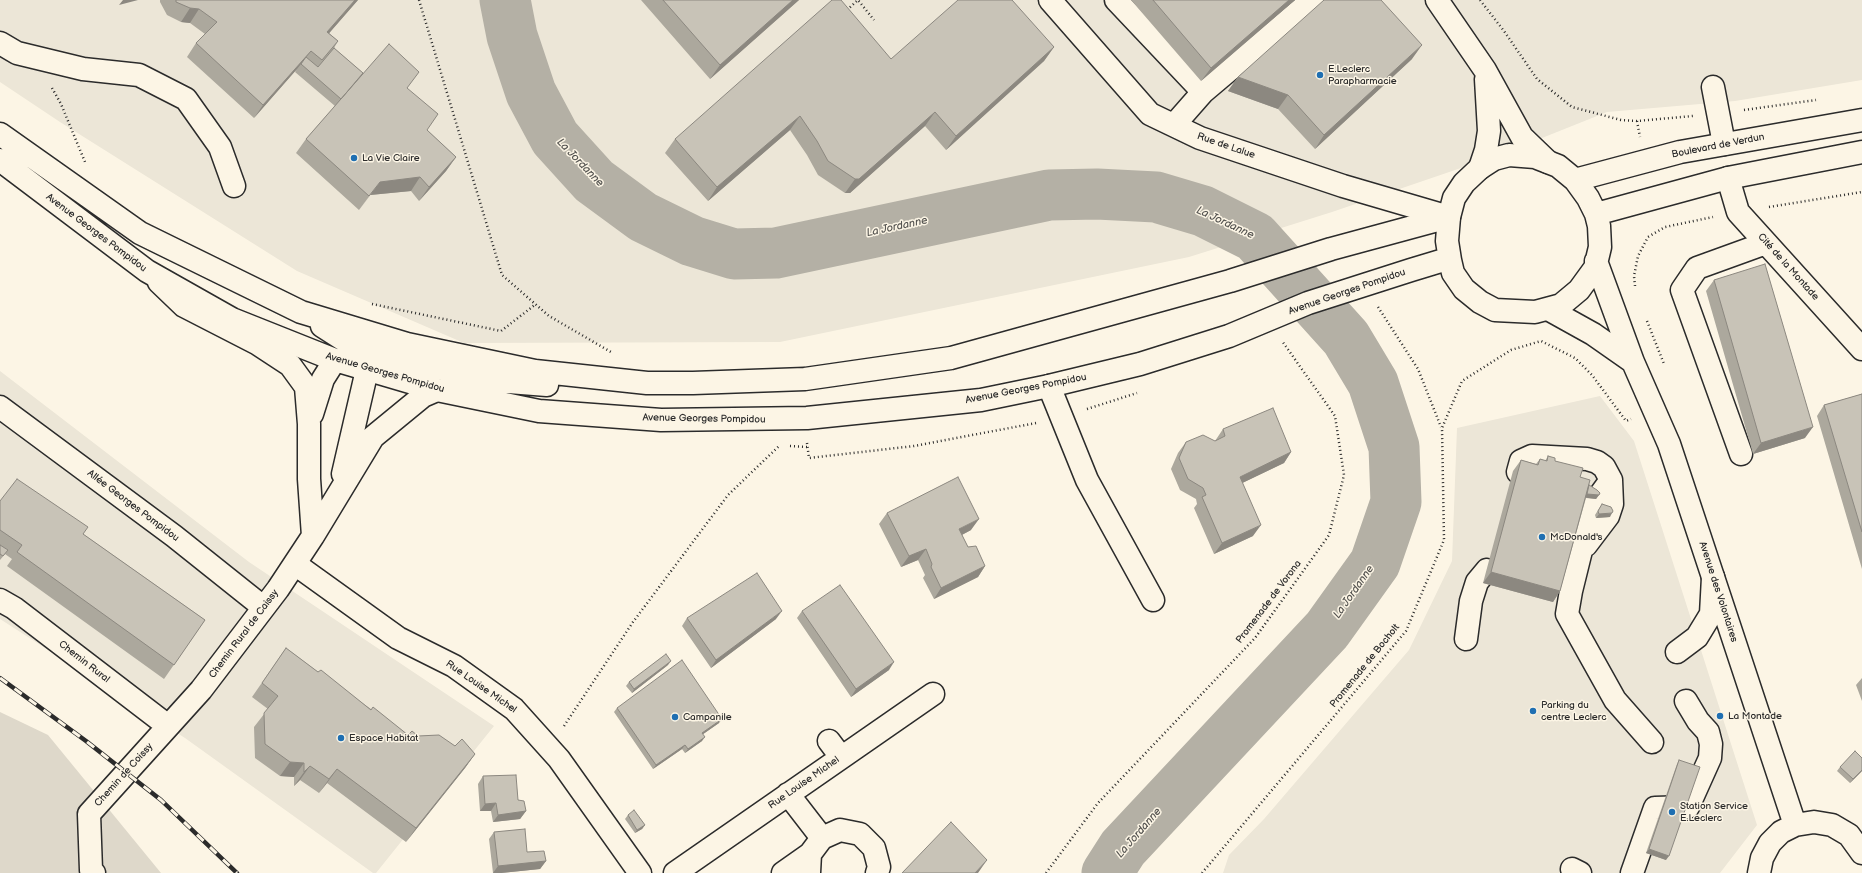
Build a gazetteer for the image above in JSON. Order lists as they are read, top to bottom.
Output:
{
  "streets": {
    "main road": [
      "Rue de Lalue",
      "Boulevard de Verdun",
      "Avenue Georges Pompidou",
      "Cité de la Montade",
      "Allée Georges Pompidou",
      "Avenue des Volontaires",
      "Chemin Rural de Caissy",
      "Chemin Rural",
      "Rue Louise Michel",
      "Chemin de Coissy"
    ],
    "path": ["Promenade de Vorona", "Promenade de Bocholt"]
  },
  "crossings": [
    ["Avenue Georges Pompidou", "Promenade de Vorona"],
    ["Avenue Georges Pompidou", "Chemin Rural de Caissy"],
    ["Avenue Georges Pompidou", "Promenade de Bocholt"],
    ["Allée Georges Pompidou", "Chemin Rural de Caissy"],
    ["Chemin Rural de Caissy", "Chemin Rural"],
    ["Chemin Rural de Caissy", "Rue Louise Michel"],
    ["Chemin Rural de Caissy", "Chemin de Coissy"],
    ["Chemin Rural", "Chemin de Coissy"]
  ],
  "water": ["La Jordanne"],
  "places": [
    "E.Leclerc Parapharmacie",
    "La Vie Claire",
    "McDonald's",
    "Parking du centre Leclerc",
    "La Montade",
    "Campanile",
    "Espace Habitat",
    "Station Service E.Leclerc"
  ]
}
